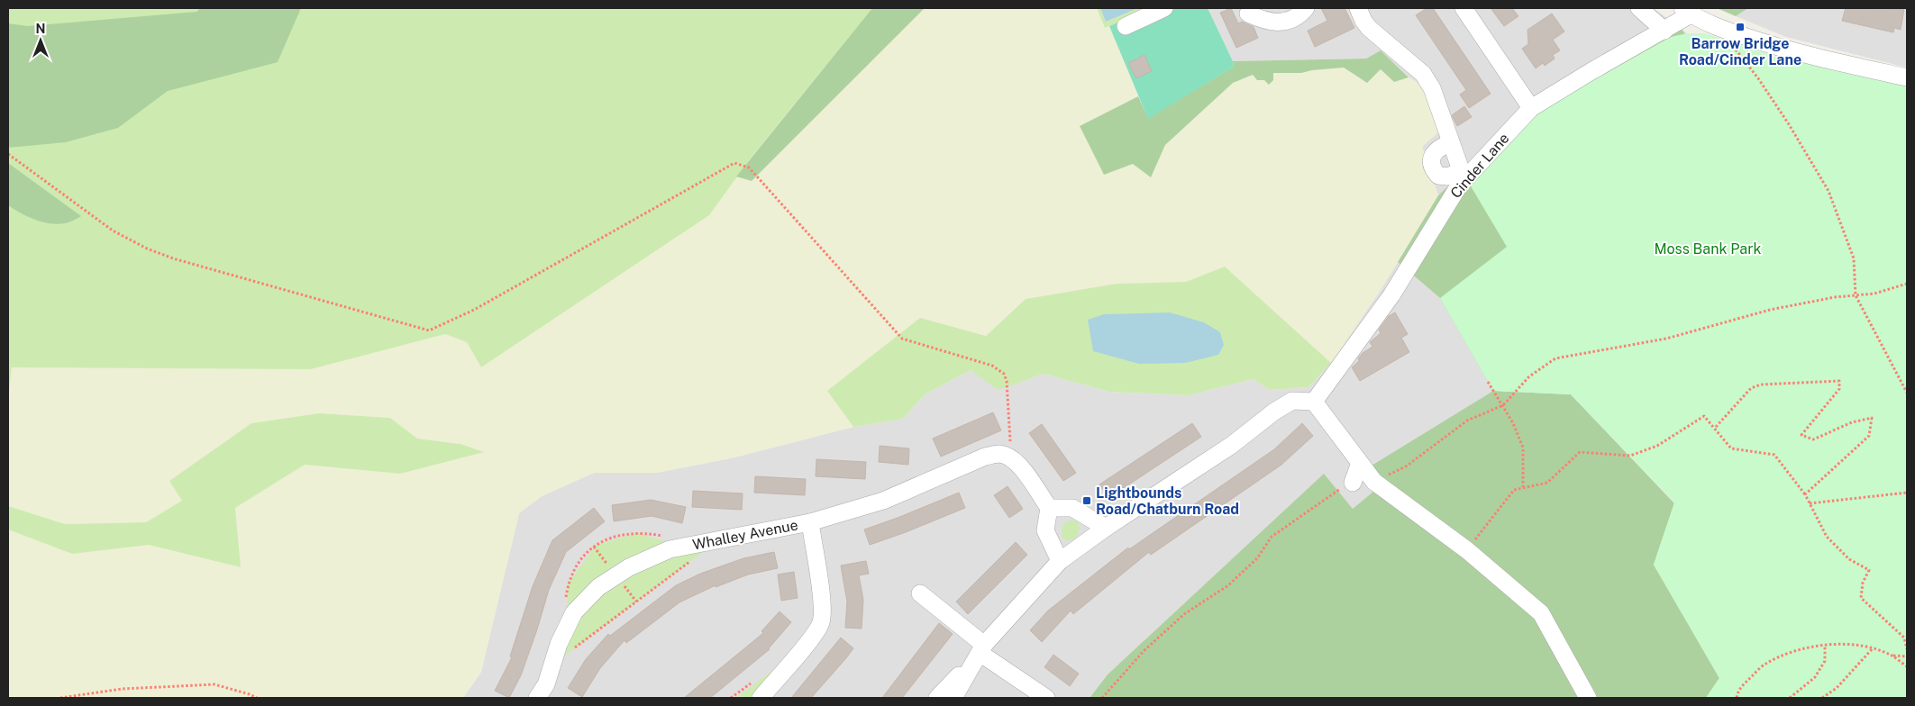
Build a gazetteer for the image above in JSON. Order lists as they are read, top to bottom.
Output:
{
  "streets": {
    "street": ["Cinder Lane", "Whalley Avenue"]
  },
  "parks": ["Moss Bank Park"],
  "places": {
    "transit": ["Barrow Bridge Road/Cinder Lane", "Lightbounds Road/Chatburn Road"]
  },
  "north": "top"
}
